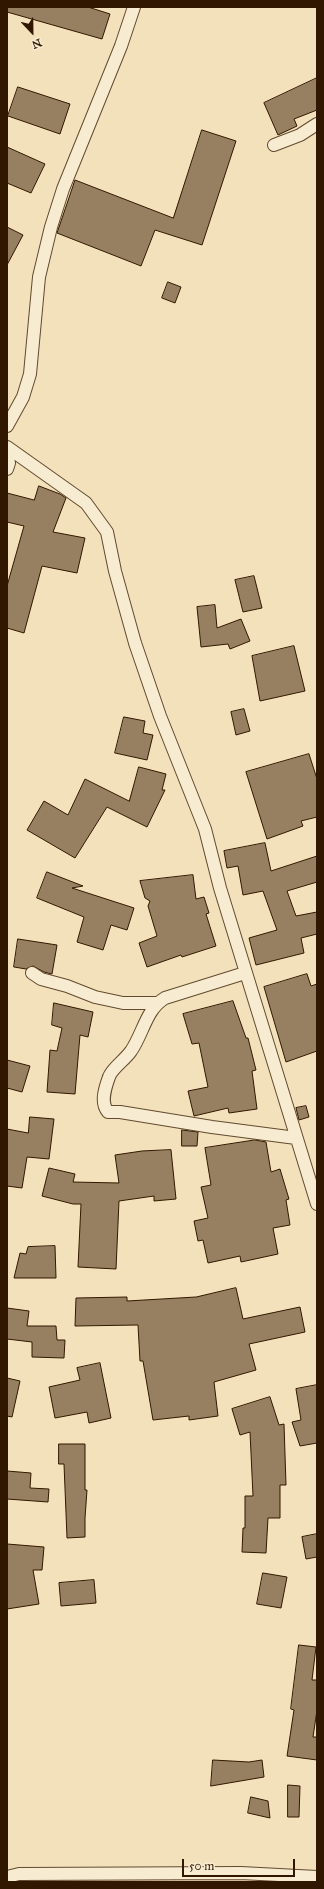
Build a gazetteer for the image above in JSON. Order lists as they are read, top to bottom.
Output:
{
  "scale_bar": "50 m",
  "north": "bottom"
}
